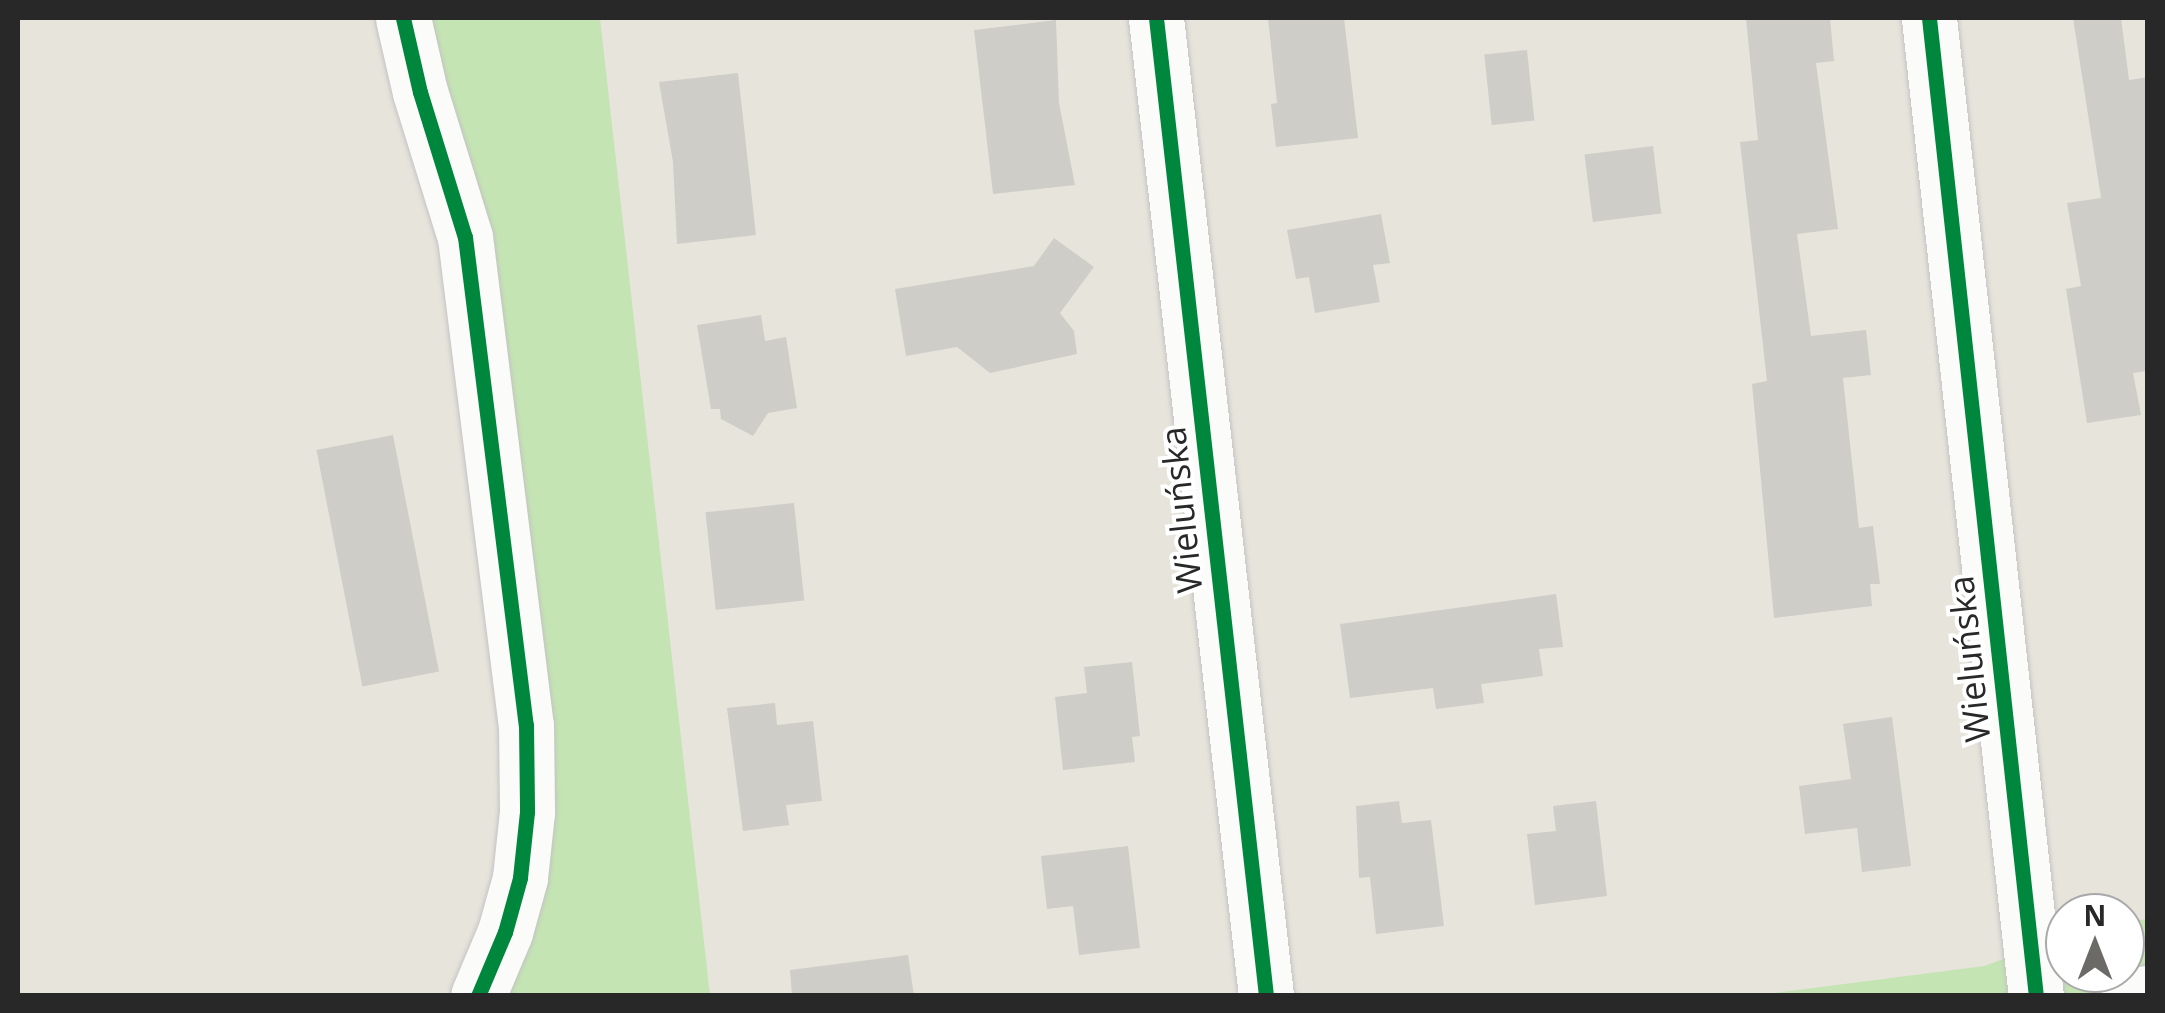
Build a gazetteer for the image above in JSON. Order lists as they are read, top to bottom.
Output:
{
  "streets": {
    "street": ["Wieluńska"]
  },
  "north": "top"
}
